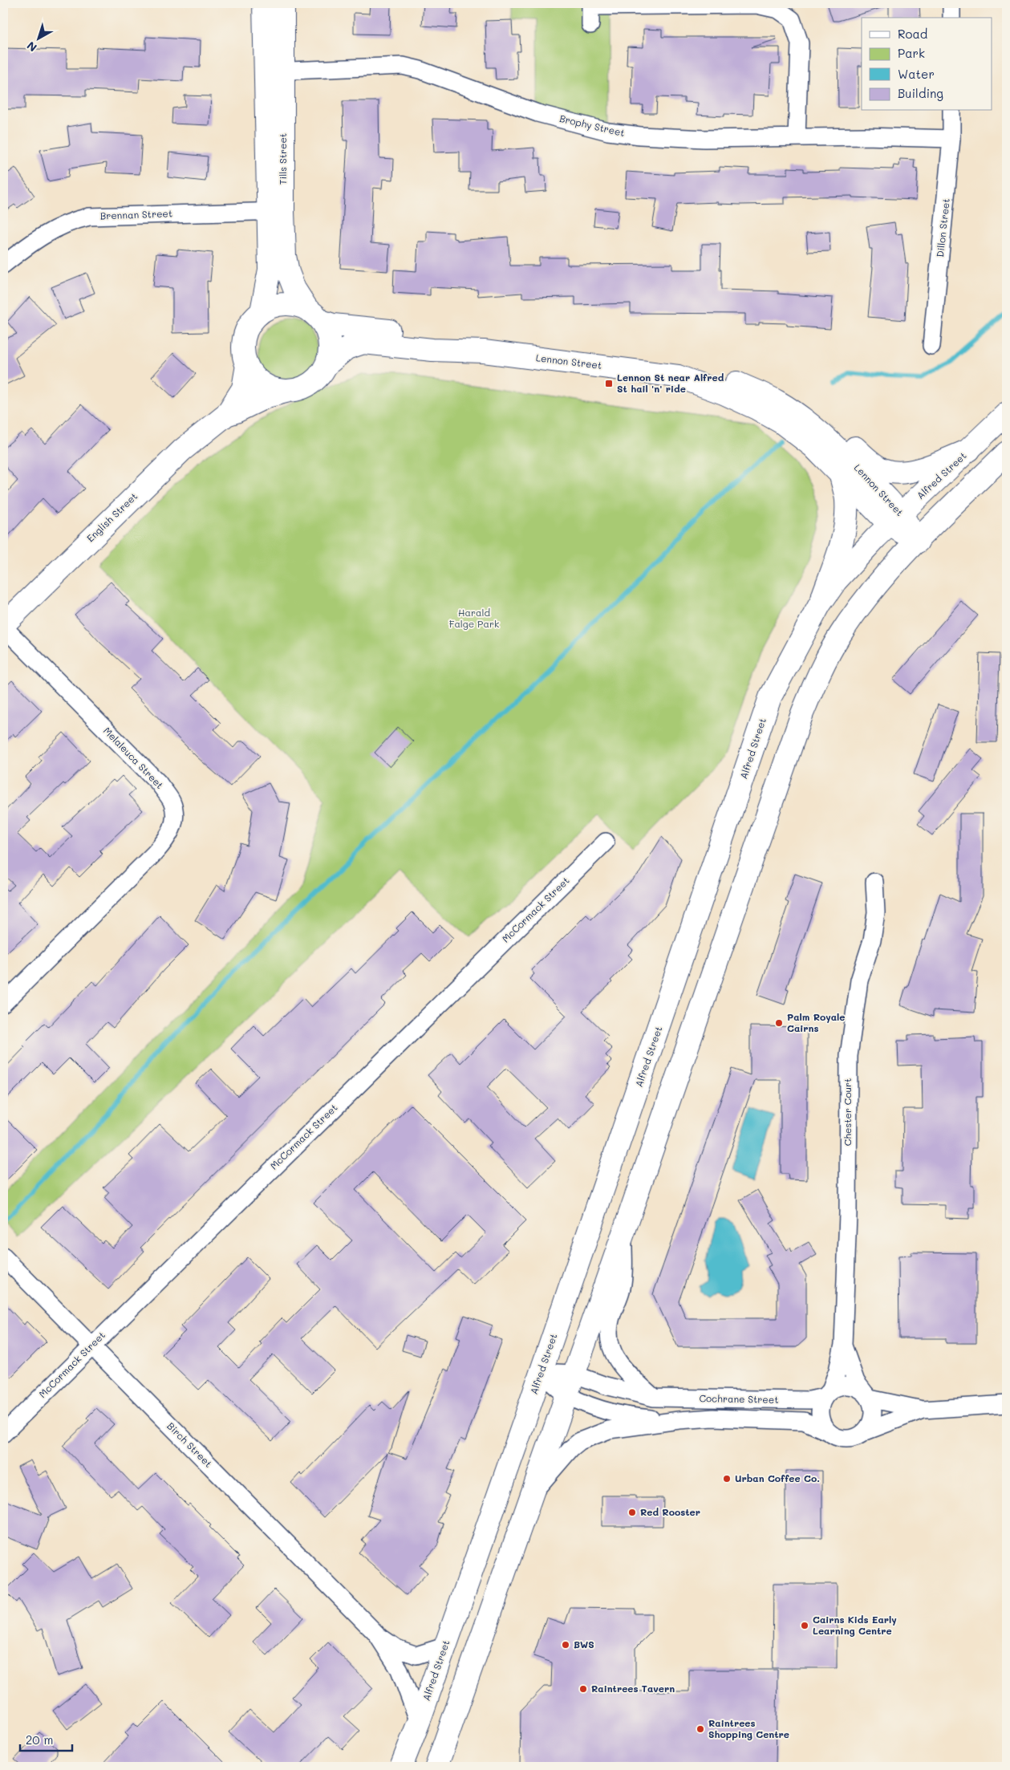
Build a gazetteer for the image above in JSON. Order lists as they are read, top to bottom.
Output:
{
  "streets": {
    "main road": [
      "Tills Street",
      "Lennon Street",
      "Alfred Street",
      "English Street"
    ],
    "street": [
      "Brophy Street",
      "Brennan Street",
      "Dillon Street",
      "Melaleuca Street",
      "McCormack Street",
      "Chester Court",
      "Cochrane Street",
      "Birch Street"
    ]
  },
  "crossings": [
    ["Brophy Street", "Tills Street"],
    ["Brophy Street", "Dillon Street"],
    ["Tills Street", "Brennan Street"],
    ["Tills Street", "Lennon Street"],
    ["Tills Street", "English Street"],
    ["Lennon Street", "Alfred Street"],
    ["Lennon Street", "English Street"],
    ["Alfred Street", "Cochrane Street"],
    ["Alfred Street", "Birch Street"],
    ["English Street", "Melaleuca Street"],
    ["McCormack Street", "Birch Street"]
  ],
  "parks": ["Harald Falge Park"],
  "places": {
    "transit": ["Lennon St near Alfred St hail 'n' ride"],
    "other": [
      "Palm Royale Cairns",
      "Urban Coffee Co.",
      "Red Rooster",
      "Cairns Kids Early Learning Centre",
      "BWS",
      "Raintrees Tavern",
      "Raintrees Shopping Centre"
    ]
  },
  "legend": [
    "Road",
    "Park",
    "Water",
    "Building"
  ],
  "scale_bar": "20 m",
  "north": "bottom left"
}
